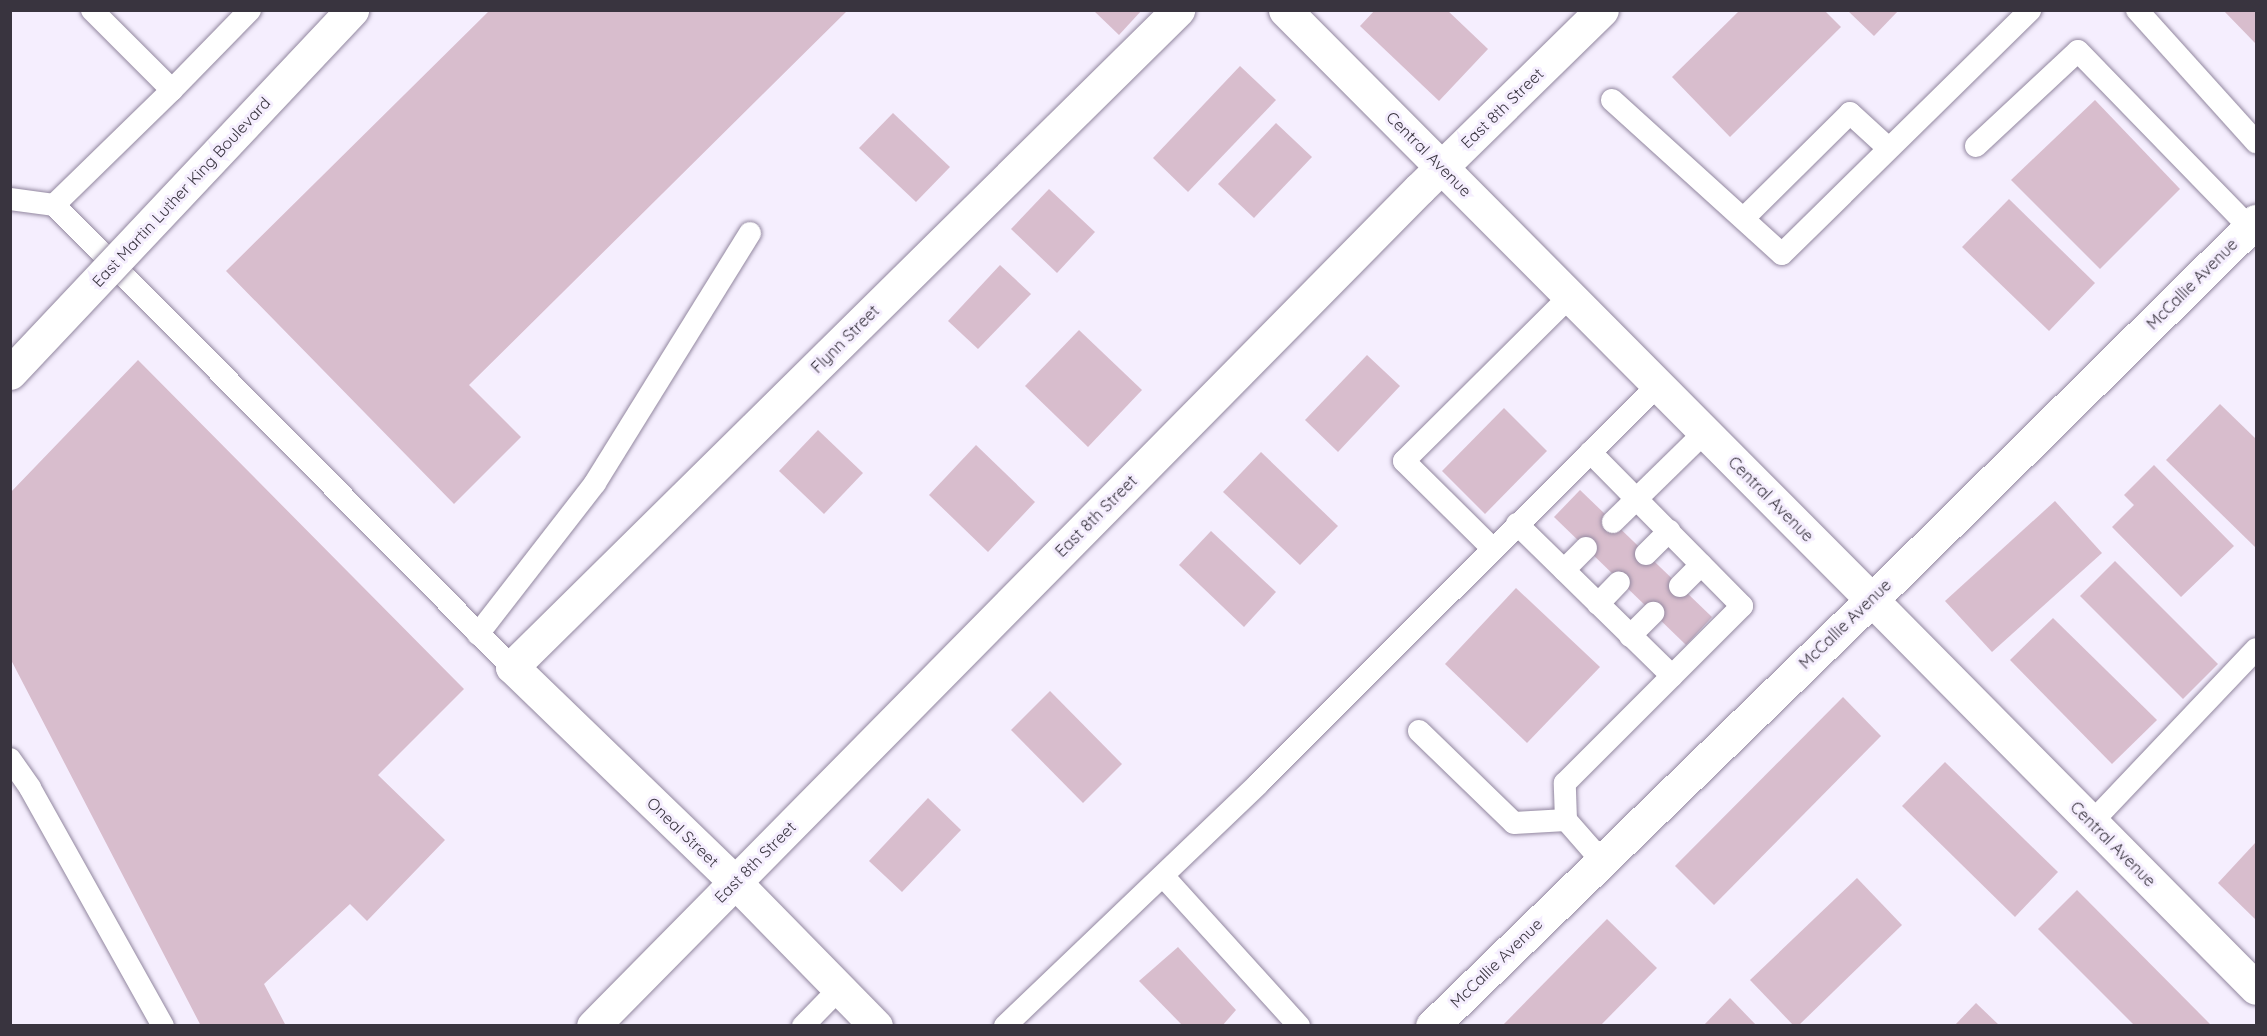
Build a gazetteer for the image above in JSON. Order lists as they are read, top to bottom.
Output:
{
  "streets": {
    "street": [
      "East 8th Street",
      "Central Avenue",
      "East Martin Luther King Boulevard",
      "McCallie Avenue",
      "Flynn Street",
      "Oneal Street"
    ]
  },
  "crossings": [
    ["East 8th Street", "Central Avenue"],
    ["East 8th Street", "Oneal Street"],
    ["Central Avenue", "McCallie Avenue"],
    ["Flynn Street", "Oneal Street"]
  ]
}
